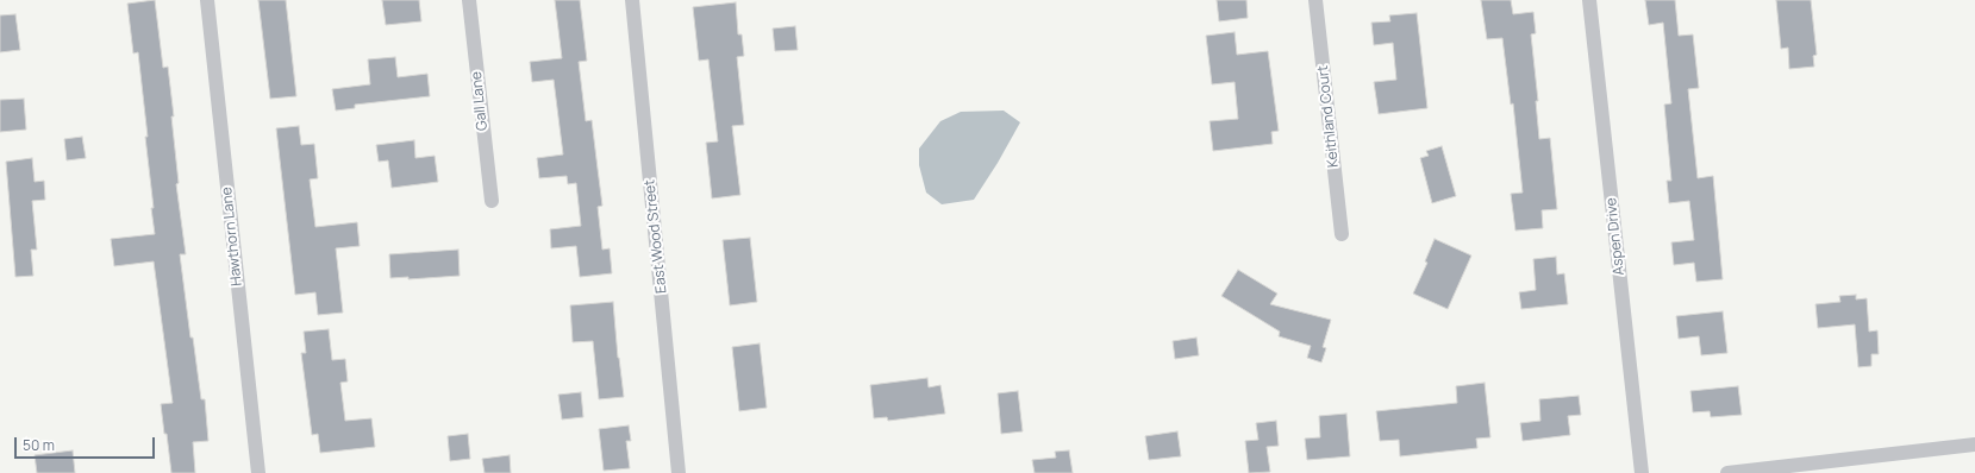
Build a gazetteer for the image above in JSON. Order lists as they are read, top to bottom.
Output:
{
  "streets": {
    "street": [
      "Gall Lane",
      "Keithland Court",
      "Hawthorn Lane",
      "East Wood Street",
      "Aspen Drive"
    ]
  },
  "scale_bar": "50 m"
}
